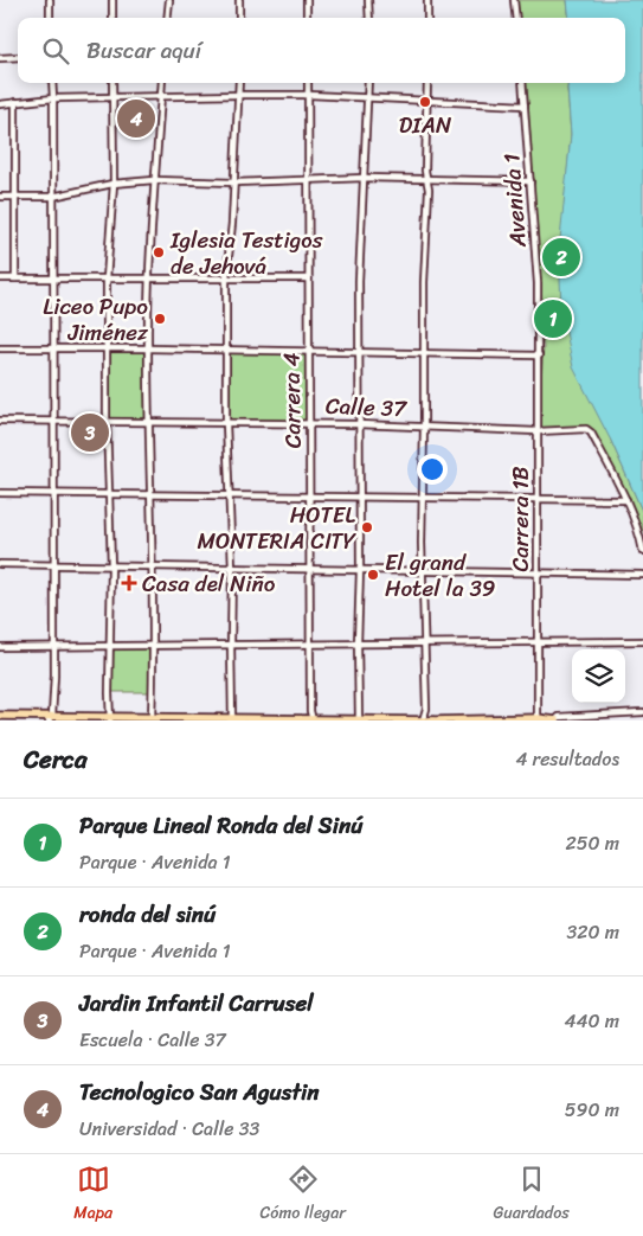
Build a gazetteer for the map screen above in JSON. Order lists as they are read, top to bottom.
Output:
{
  "streets": {
    "street": [
      "Avenida 1",
      "Carrera 4",
      "Calle 37",
      "Carrera 1B"
    ]
  },
  "crossings": [
    ["Avenida 1", "Carrera 1B"],
    ["Carrera 4", "Calle 37"],
    ["Calle 37", "Carrera 1B"]
  ],
  "places": {
    "other": [
      "DIAN",
      "Iglesia Testigos de Jehová",
      "Liceo Pupo Jiménez",
      "HOTEL MONTERIA CITY",
      "El grand Hotel la 39"
    ],
    "health": ["Casa del Niño"]
  },
  "page": {
    "search": "Buscar aquí",
    "pins": [
      "4",
      "2",
      "1",
      "3"
    ],
    "heading": ["Cerca", "4 resultados"],
    "list": [
      {
        "mark": "1",
        "name": "Parque Lineal Ronda del Sinú",
        "note": "Parque · Avenida 1",
        "value": "250 m"
      },
      {
        "mark": "2",
        "name": "ronda del sinú",
        "note": "Parque · Avenida 1",
        "value": "320 m"
      },
      {
        "mark": "3",
        "name": "Jardin Infantil Carrusel",
        "note": "Escuela · Calle 37",
        "value": "440 m"
      },
      {
        "mark": "4",
        "name": "Tecnologico San Agustin",
        "note": "Universidad · Calle 33",
        "value": "590 m"
      }
    ],
    "nav": ["Mapa", "Cómo llegar", "Guardados"]
  }
}
